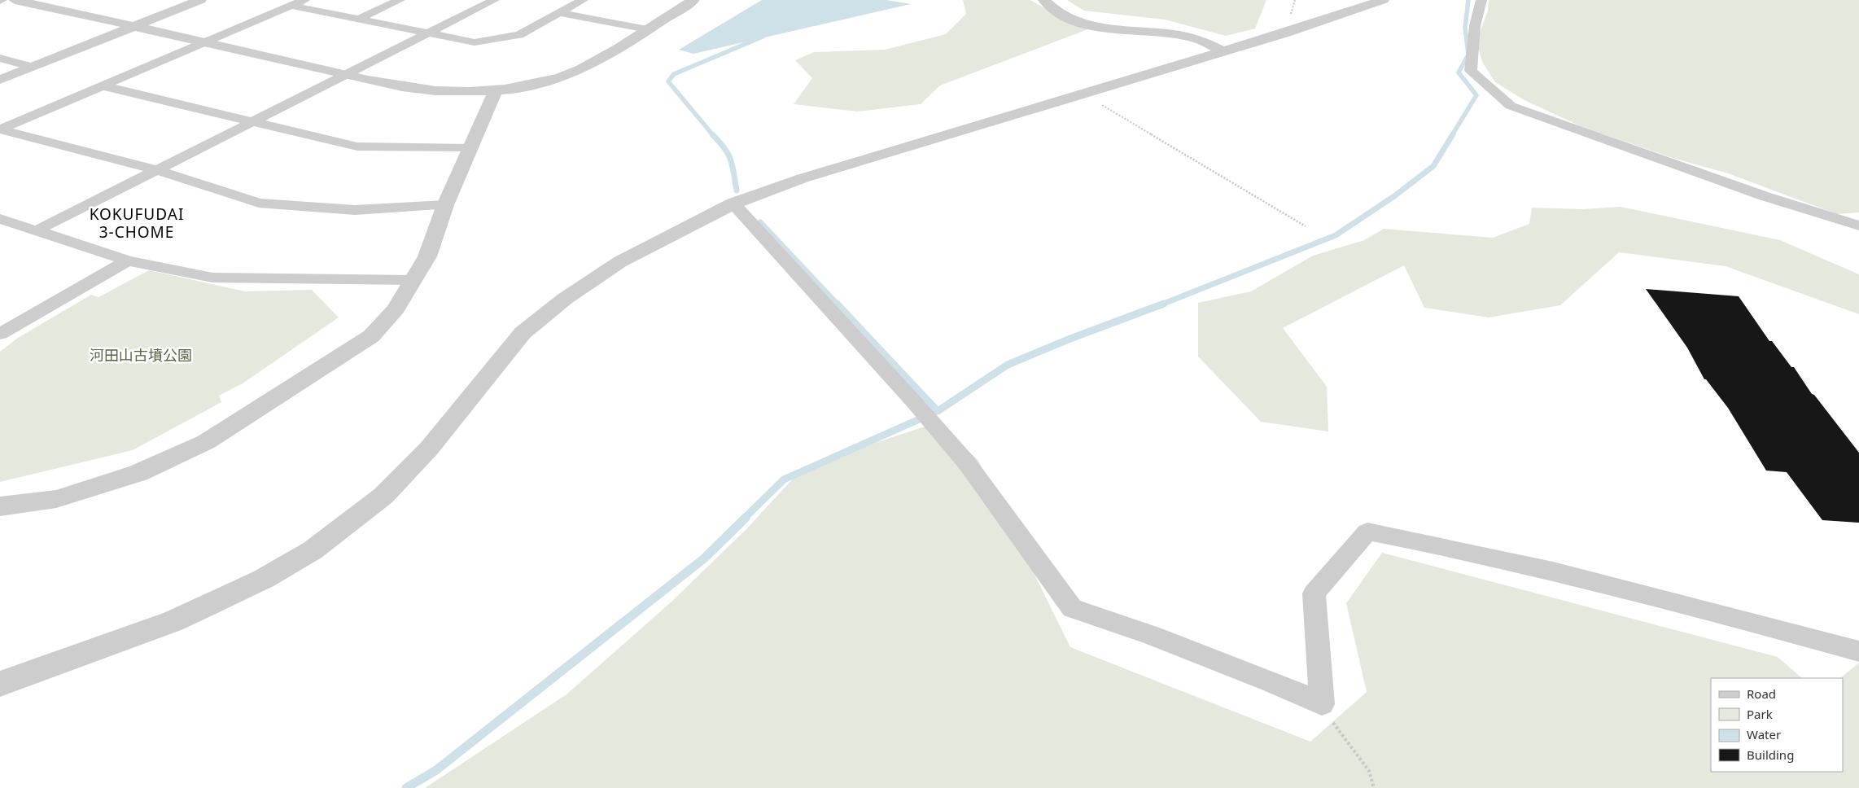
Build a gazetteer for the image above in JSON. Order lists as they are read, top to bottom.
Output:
{
  "districts": ["KOKUFUDAI 3-CHOME"],
  "parks": ["河田山古墳公園"],
  "legend": [
    "Road",
    "Park",
    "Water",
    "Building"
  ]
}
